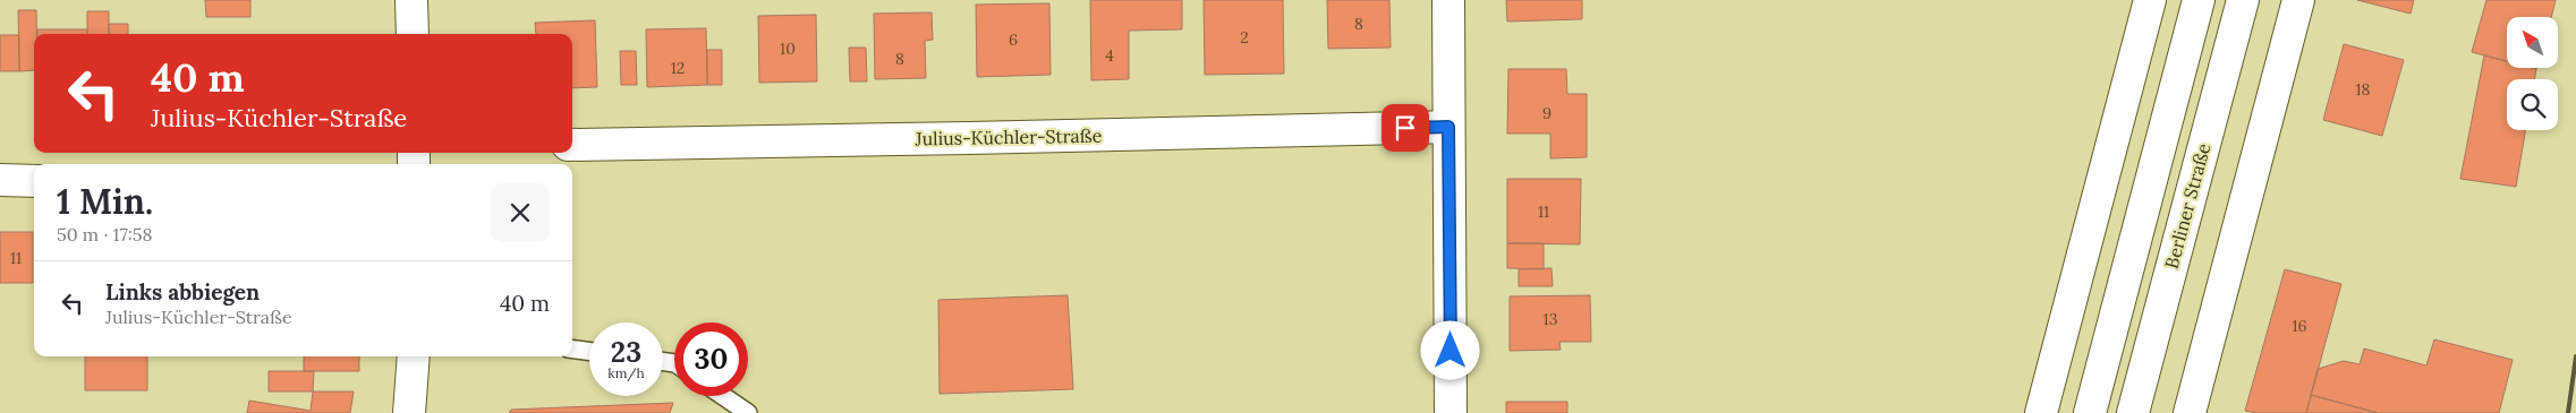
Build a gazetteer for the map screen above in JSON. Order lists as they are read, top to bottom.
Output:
{
  "streets": {
    "street": ["Julius-Küchler-Straße", "Berliner Straße"]
  },
  "house_numbers": [
    "8",
    "2",
    "6",
    "10",
    "4",
    "8",
    "12",
    "18",
    "9",
    "11",
    "11",
    "13",
    "16"
  ],
  "north": "top left",
  "page": {
    "turn": ["40 m", "Julius-Küchler-Straße"],
    "heading": ["1 Min.", "50 m · 17:58"],
    "list": [
      {
        "name": "Links abbiegen",
        "note": "Julius-Küchler-Straße",
        "value": "40 m"
      }
    ],
    "speed": "23 km/h",
    "limit": "30"
  }
}
